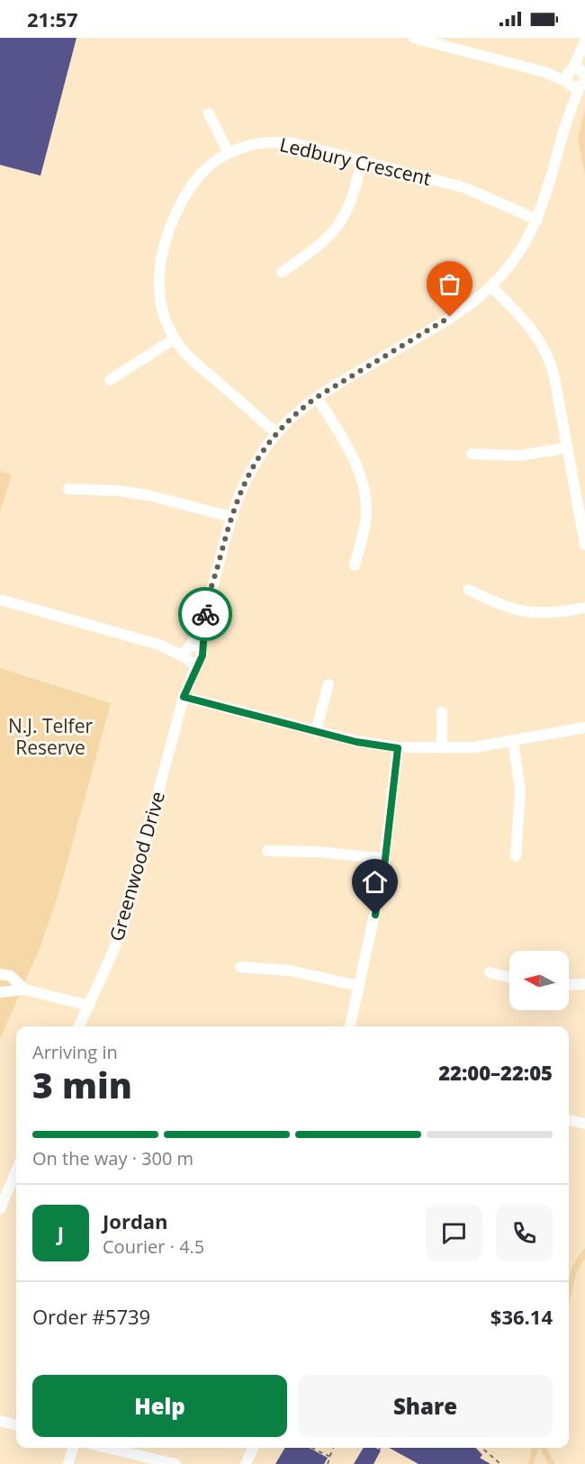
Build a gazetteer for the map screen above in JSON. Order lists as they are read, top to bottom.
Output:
{
  "streets": {
    "street": ["Ledbury Crescent", "Greenwood Drive"]
  },
  "crossings": [
    ["Ledbury Crescent", "Greenwood Drive"]
  ],
  "parks": ["N.J. Telfer Reserve"],
  "north": "left",
  "page": {
    "status": "21:57",
    "heading": ["3 min", "Arriving in", "22:00–22:05"],
    "panel": [
      "Jordan",
      "Courier · 4.5",
      "Order #5739",
      "$36.14"
    ],
    "bar": "On the way · 300 m",
    "round": "J",
    "buttons": ["Help", "Share"]
  }
}
